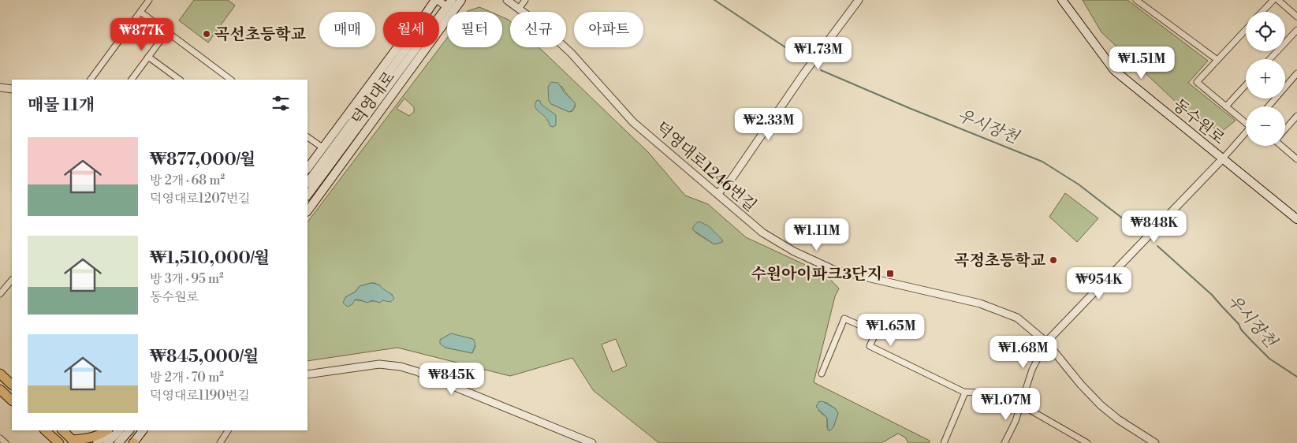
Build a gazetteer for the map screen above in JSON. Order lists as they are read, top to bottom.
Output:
{
  "streets": {
    "main road": ["덕영대로", "동수원로"],
    "street": ["덕영대로1246번길"]
  },
  "water": ["우시장천"],
  "places": {
    "other": ["곡선초등학교", "곡정초등학교"],
    "transit": ["수원아이파크3단지"]
  },
  "page": {
    "map_buttons": ["+", "−"],
    "chip": [
      "매매",
      "월세",
      "필터",
      "신규",
      "아파트"
    ],
    "price": [
      "₩877K",
      "₩1.73M",
      "₩1.51M",
      "₩2.33M",
      "₩848K",
      "₩1.11M",
      "₩954K",
      "₩1.65M",
      "₩1.68M",
      "₩845K",
      "₩1.07M"
    ],
    "heading": "매물 11개",
    "list": [
      {
        "name": "₩877,000/월",
        "note": "방 2개 · 68 m² · 덕영대로1207번길"
      },
      {
        "name": "₩1,510,000/월",
        "note": "방 3개 · 95 m² · 동수원로"
      },
      {
        "name": "₩845,000/월",
        "note": "방 2개 · 70 m² · 덕영대로1190번길"
      }
    ]
  }
}
